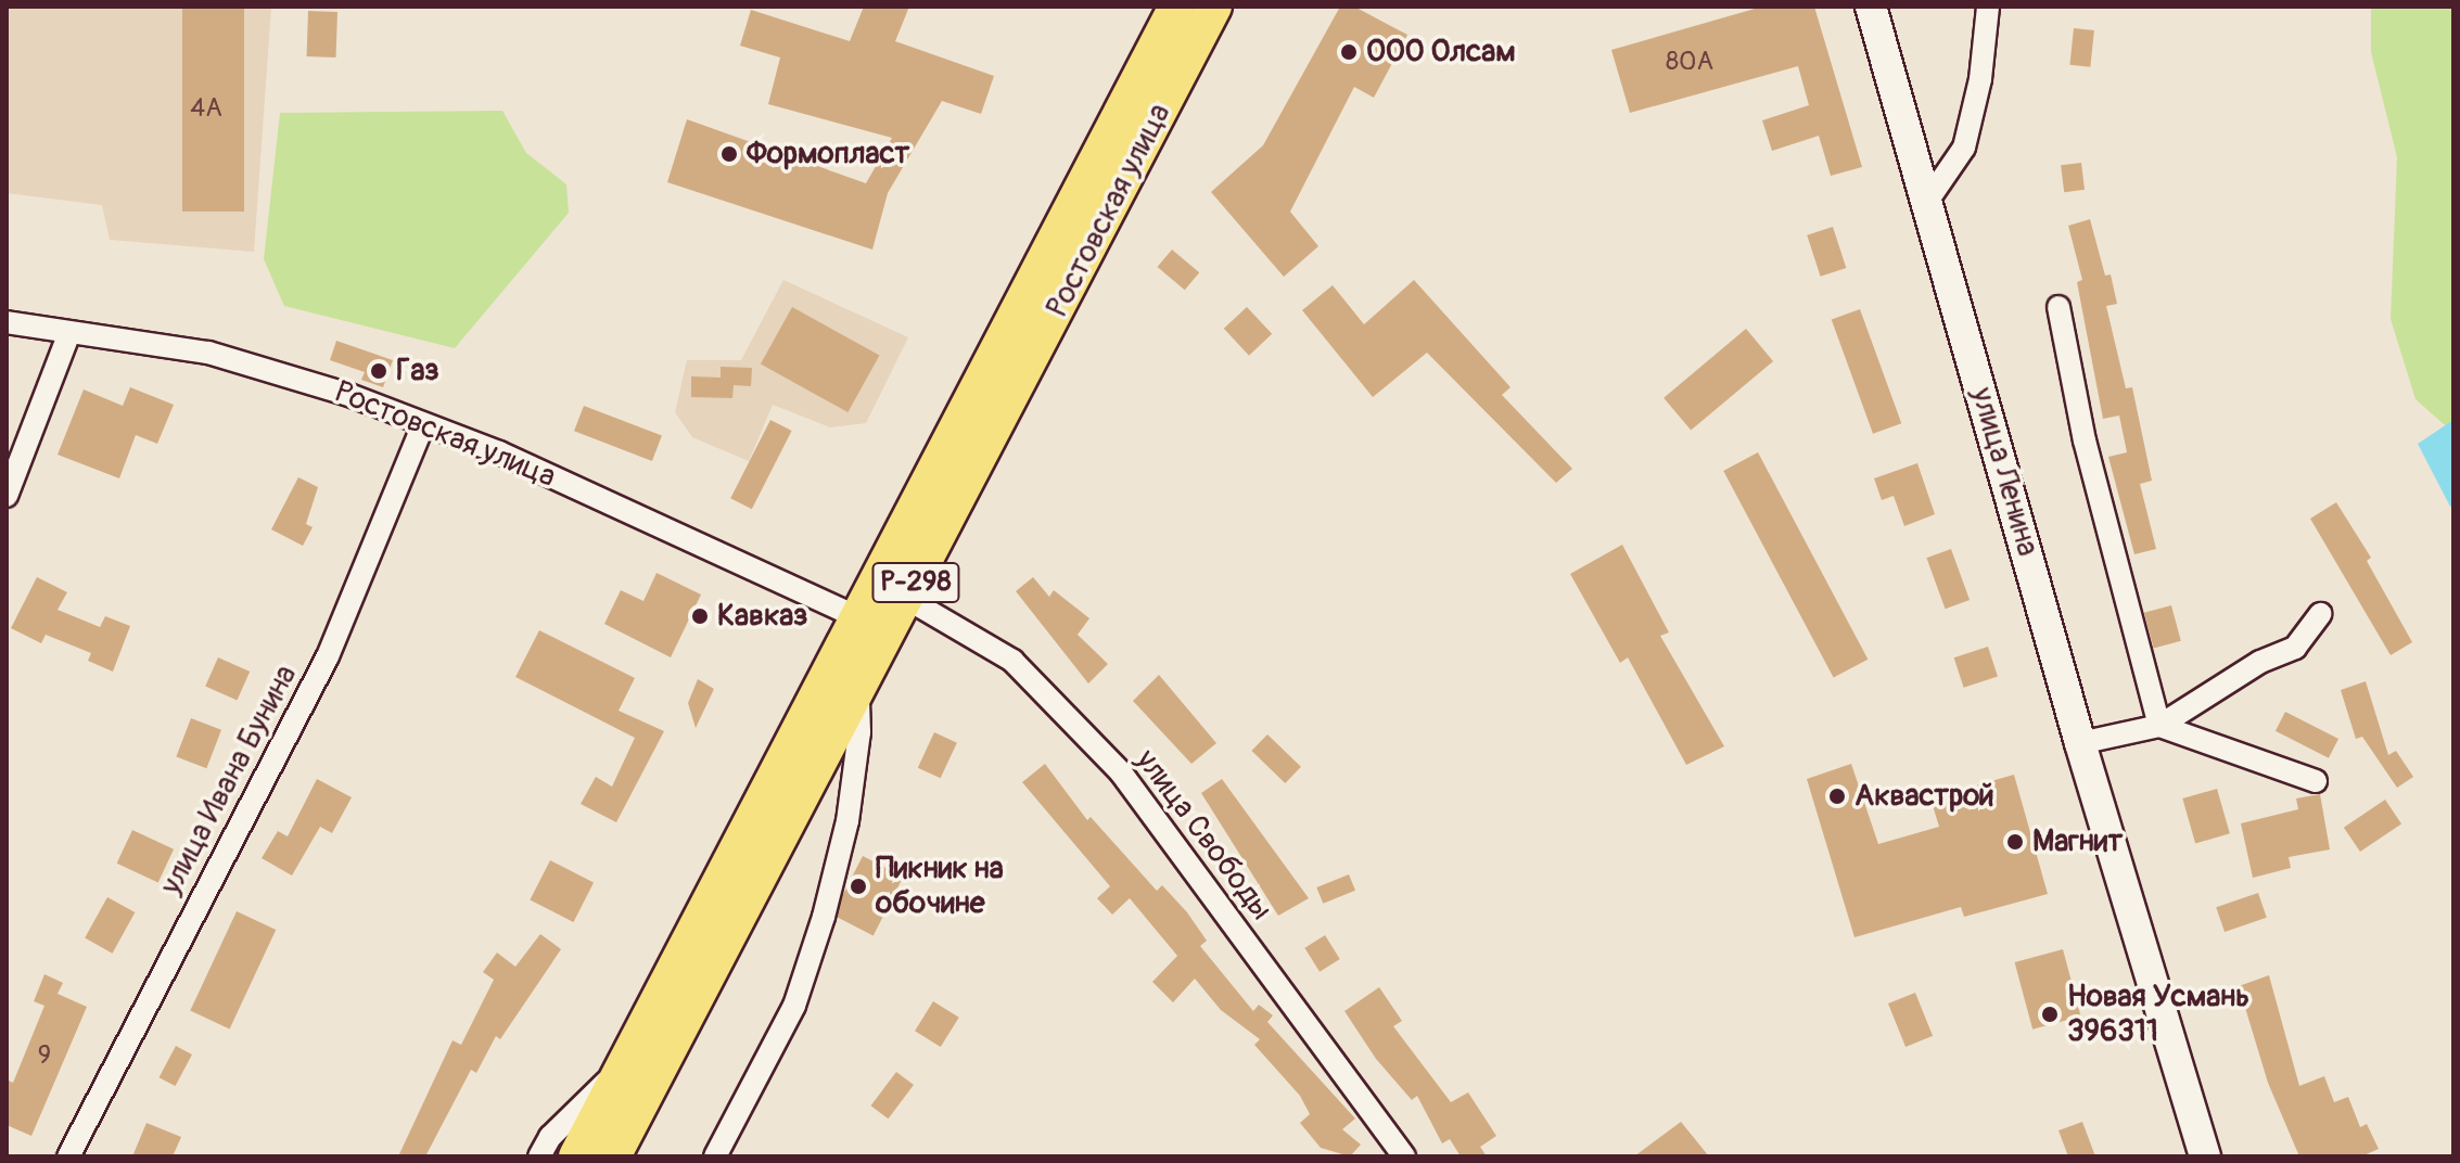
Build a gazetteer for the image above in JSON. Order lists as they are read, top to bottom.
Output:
{
  "streets": {
    "highway": ["Ростовская улица", "Р-298"],
    "main road": ["улица Ленина"],
    "street": ["улица Ивана Бунина", "улица Свободы"]
  },
  "crossings": [
    ["Ростовская улица", "улица Ивана Бунина"],
    ["Ростовская улица", "улица Свободы"]
  ],
  "places": [
    "ООО Олсам",
    "Формопласт",
    "Газ",
    "Кавказ",
    "Аквастрой",
    "Магнит",
    "Пикник на обочине",
    "Новая Усмань 396311"
  ],
  "house_numbers": ["80А", "4А", "9"]
}
